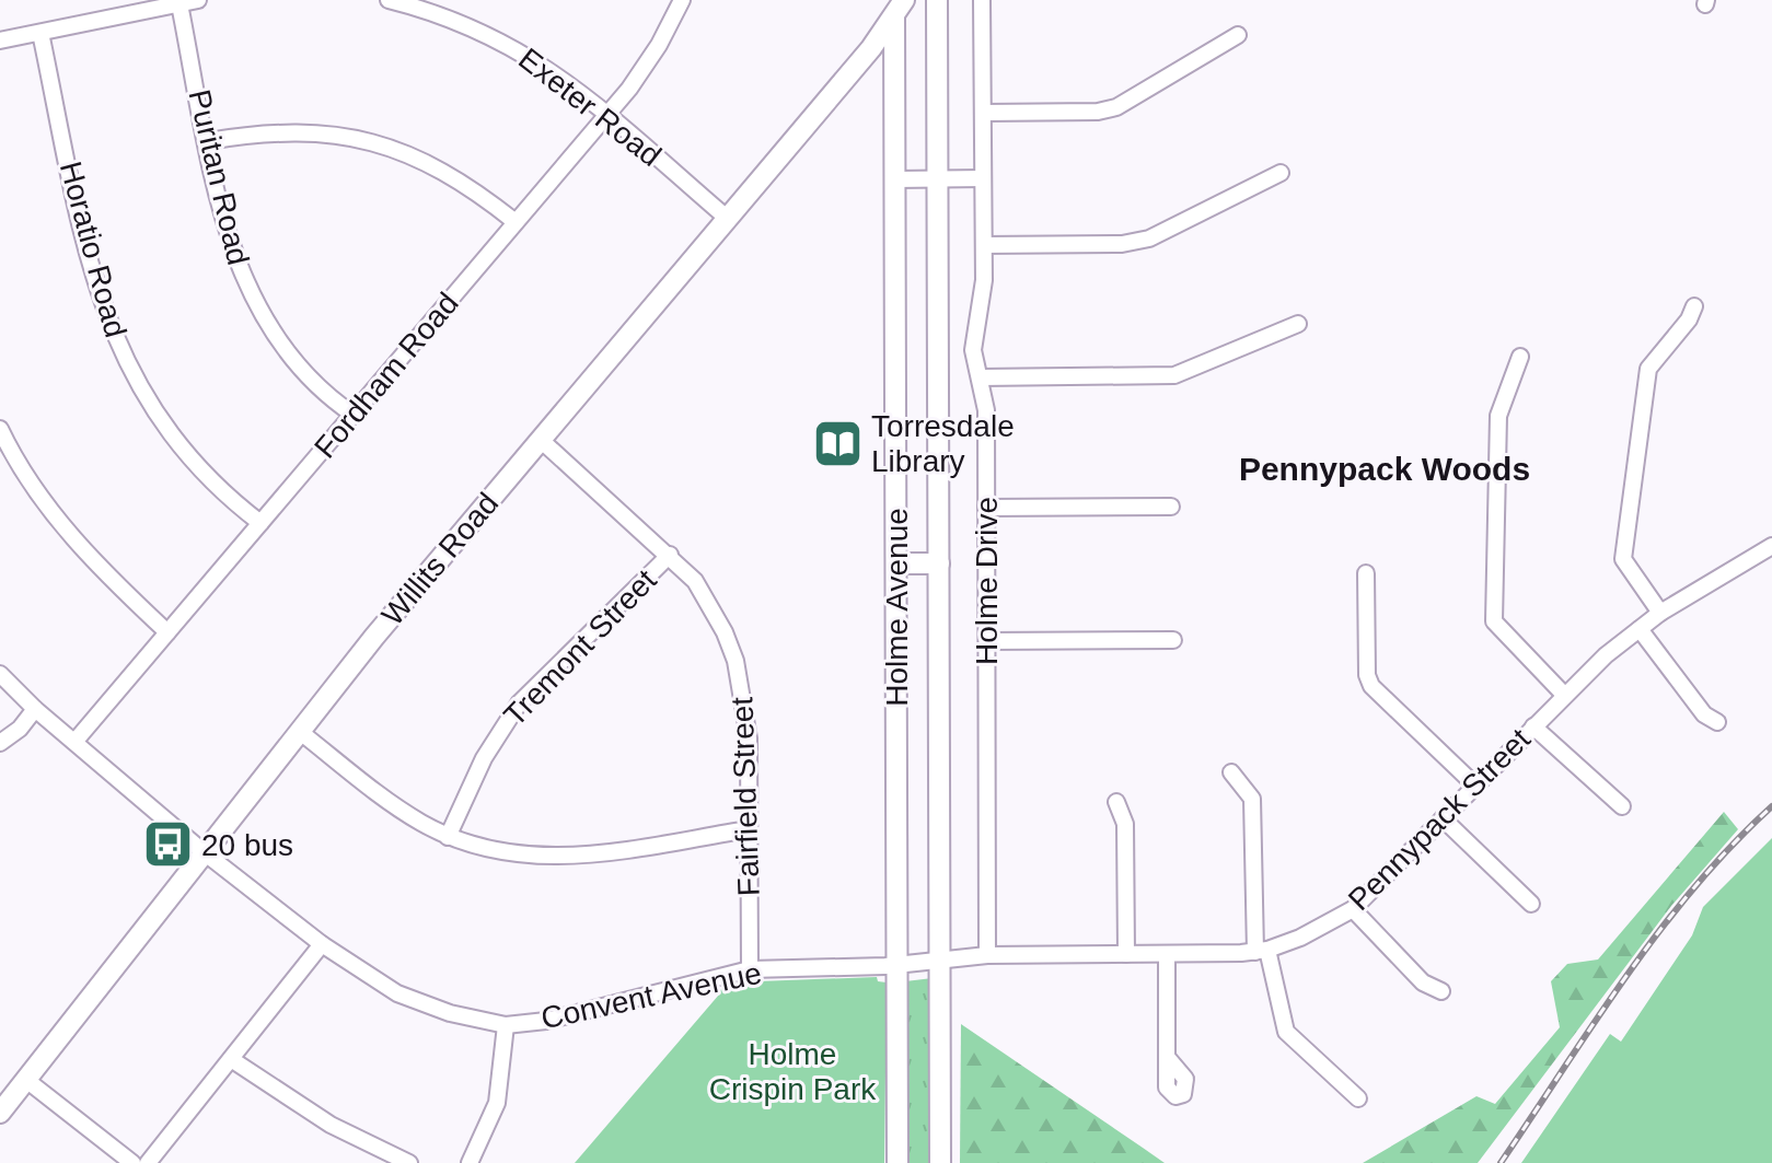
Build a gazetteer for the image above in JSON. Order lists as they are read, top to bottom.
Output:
{
  "streets": {
    "main road": ["Willits Road", "Holme Avenue"],
    "street": [
      "Exeter Road",
      "Puritan Road",
      "Horatio Road",
      "Fordham Road",
      "Holme Drive",
      "Tremont Street",
      "Fairfield Street",
      "Pennypack Street",
      "Convent Avenue"
    ]
  },
  "crossings": [
    ["Exeter Road", "Fordham Road"],
    ["Exeter Road", "Willits Road"],
    ["Puritan Road", "Fordham Road"],
    ["Horatio Road", "Fordham Road"],
    ["Fordham Road", "Convent Avenue"],
    ["Willits Road", "Holme Avenue"],
    ["Willits Road", "Fairfield Street"],
    ["Willits Road", "Convent Avenue"],
    ["Holme Drive", "Pennypack Street"],
    ["Holme Avenue", "Pennypack Street"],
    ["Holme Avenue", "Convent Avenue"],
    ["Tremont Street", "Fairfield Street"],
    ["Fairfield Street", "Convent Avenue"],
    ["Pennypack Street", "Convent Avenue"]
  ],
  "districts": ["Pennypack Woods"],
  "parks": ["Holme Crispin Park"],
  "places": {
    "library": ["Torresdale Library"],
    "bus stop": ["20 bus"]
  }
}
